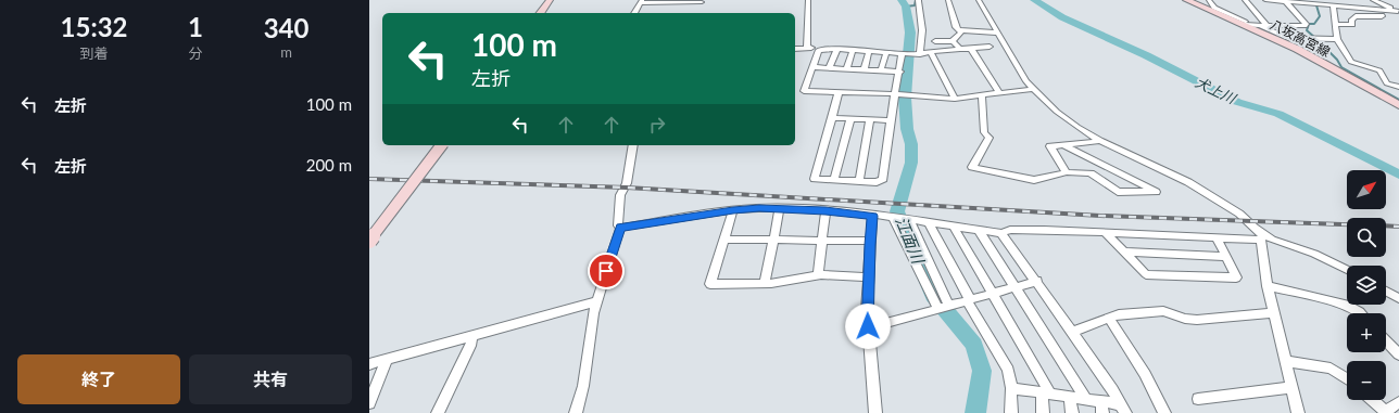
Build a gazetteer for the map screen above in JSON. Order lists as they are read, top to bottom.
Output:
{
  "streets": {
    "main road": ["八坂高宮線"]
  },
  "water": ["犬上川", "江面川"],
  "north": "top right",
  "page": {
    "eta": [
      "15:32",
      "到着",
      "1",
      "分",
      "340",
      "m"
    ],
    "turn": ["100 m", "左折"],
    "list": [
      {
        "name": "左折",
        "value": "100 m"
      },
      {
        "name": "左折",
        "value": "200 m"
      }
    ],
    "map_buttons": ["+", "−"],
    "buttons": ["終了", "共有"]
  }
}
